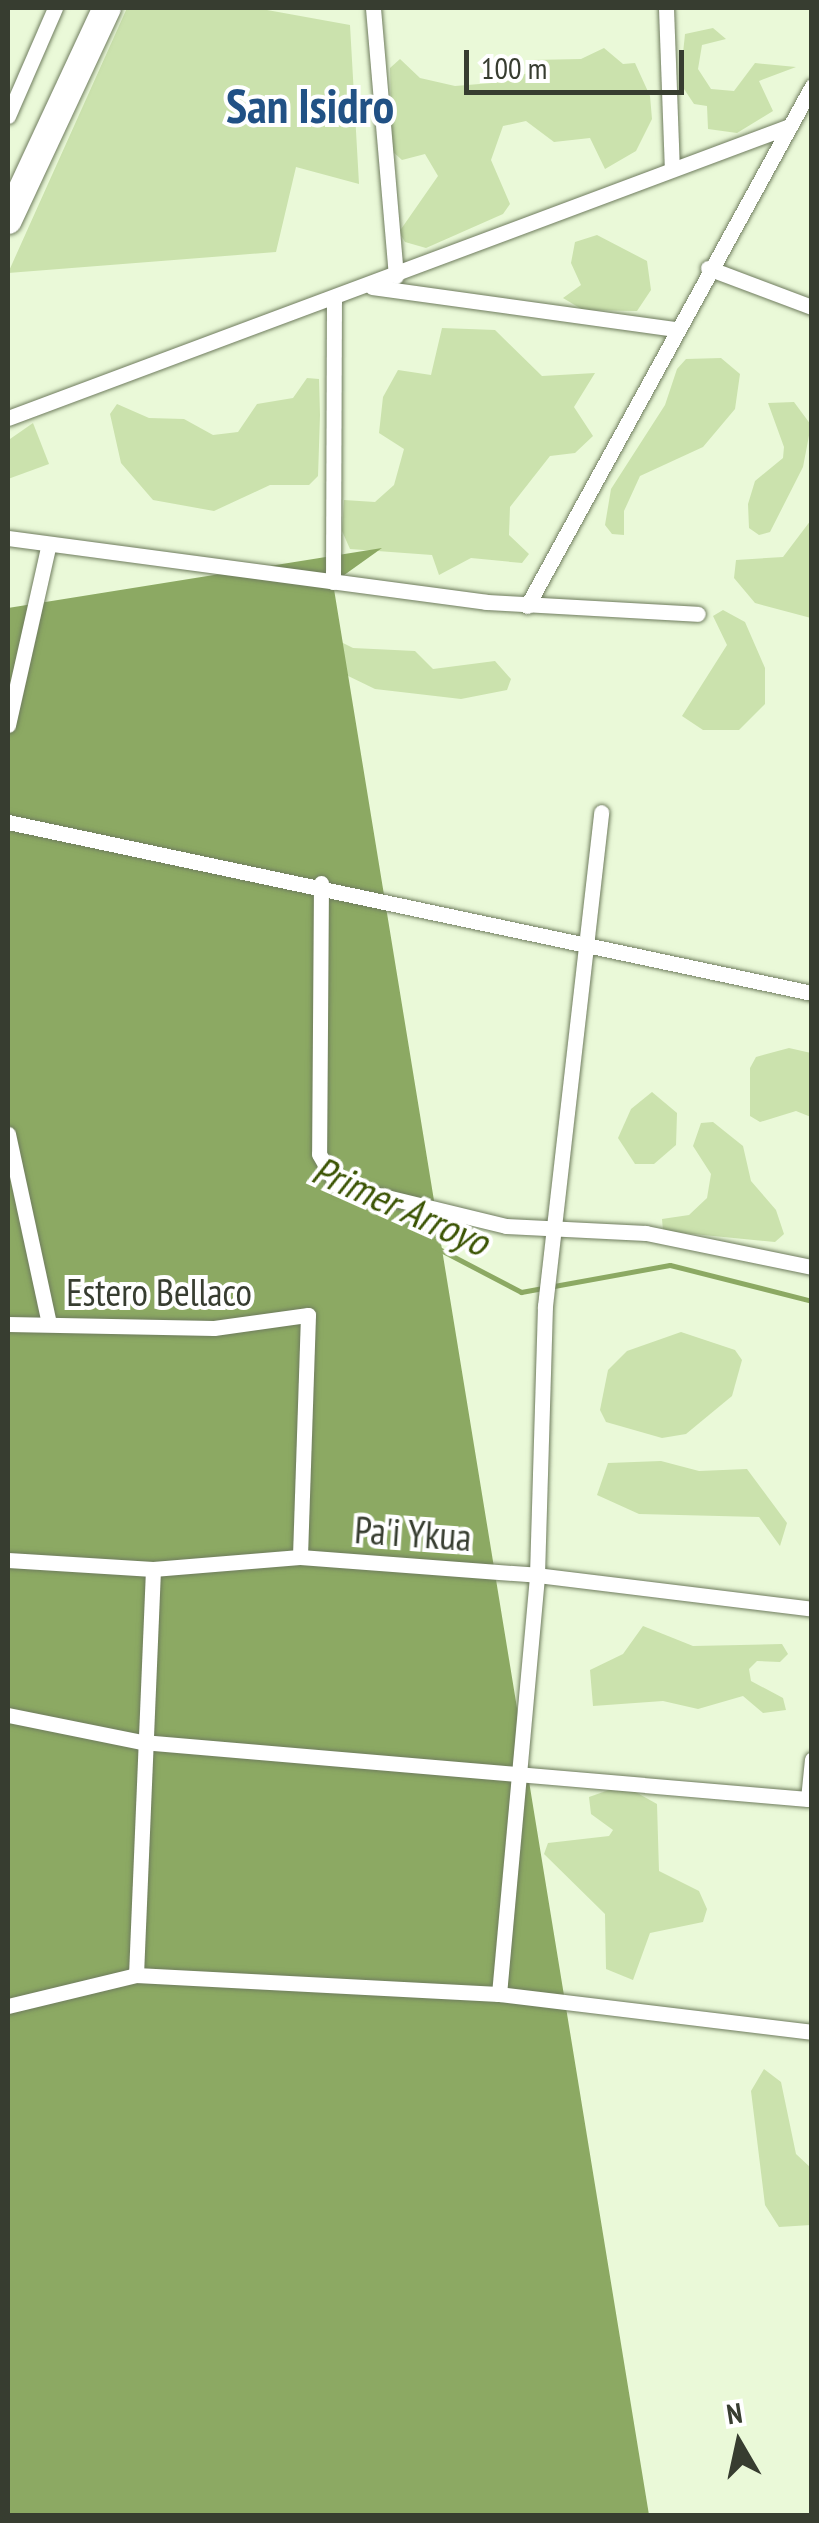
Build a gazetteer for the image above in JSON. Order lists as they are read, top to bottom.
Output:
{
  "streets": {
    "street": ["Estero Bellaco", "Pa'i Ykua"]
  },
  "crossings": [
    ["Estero Bellaco", "Pa'i Ykua"]
  ],
  "districts": ["San Isidro"],
  "water": ["Primer Arroyo"],
  "scale_bar": "100 m",
  "north": "top"
}
